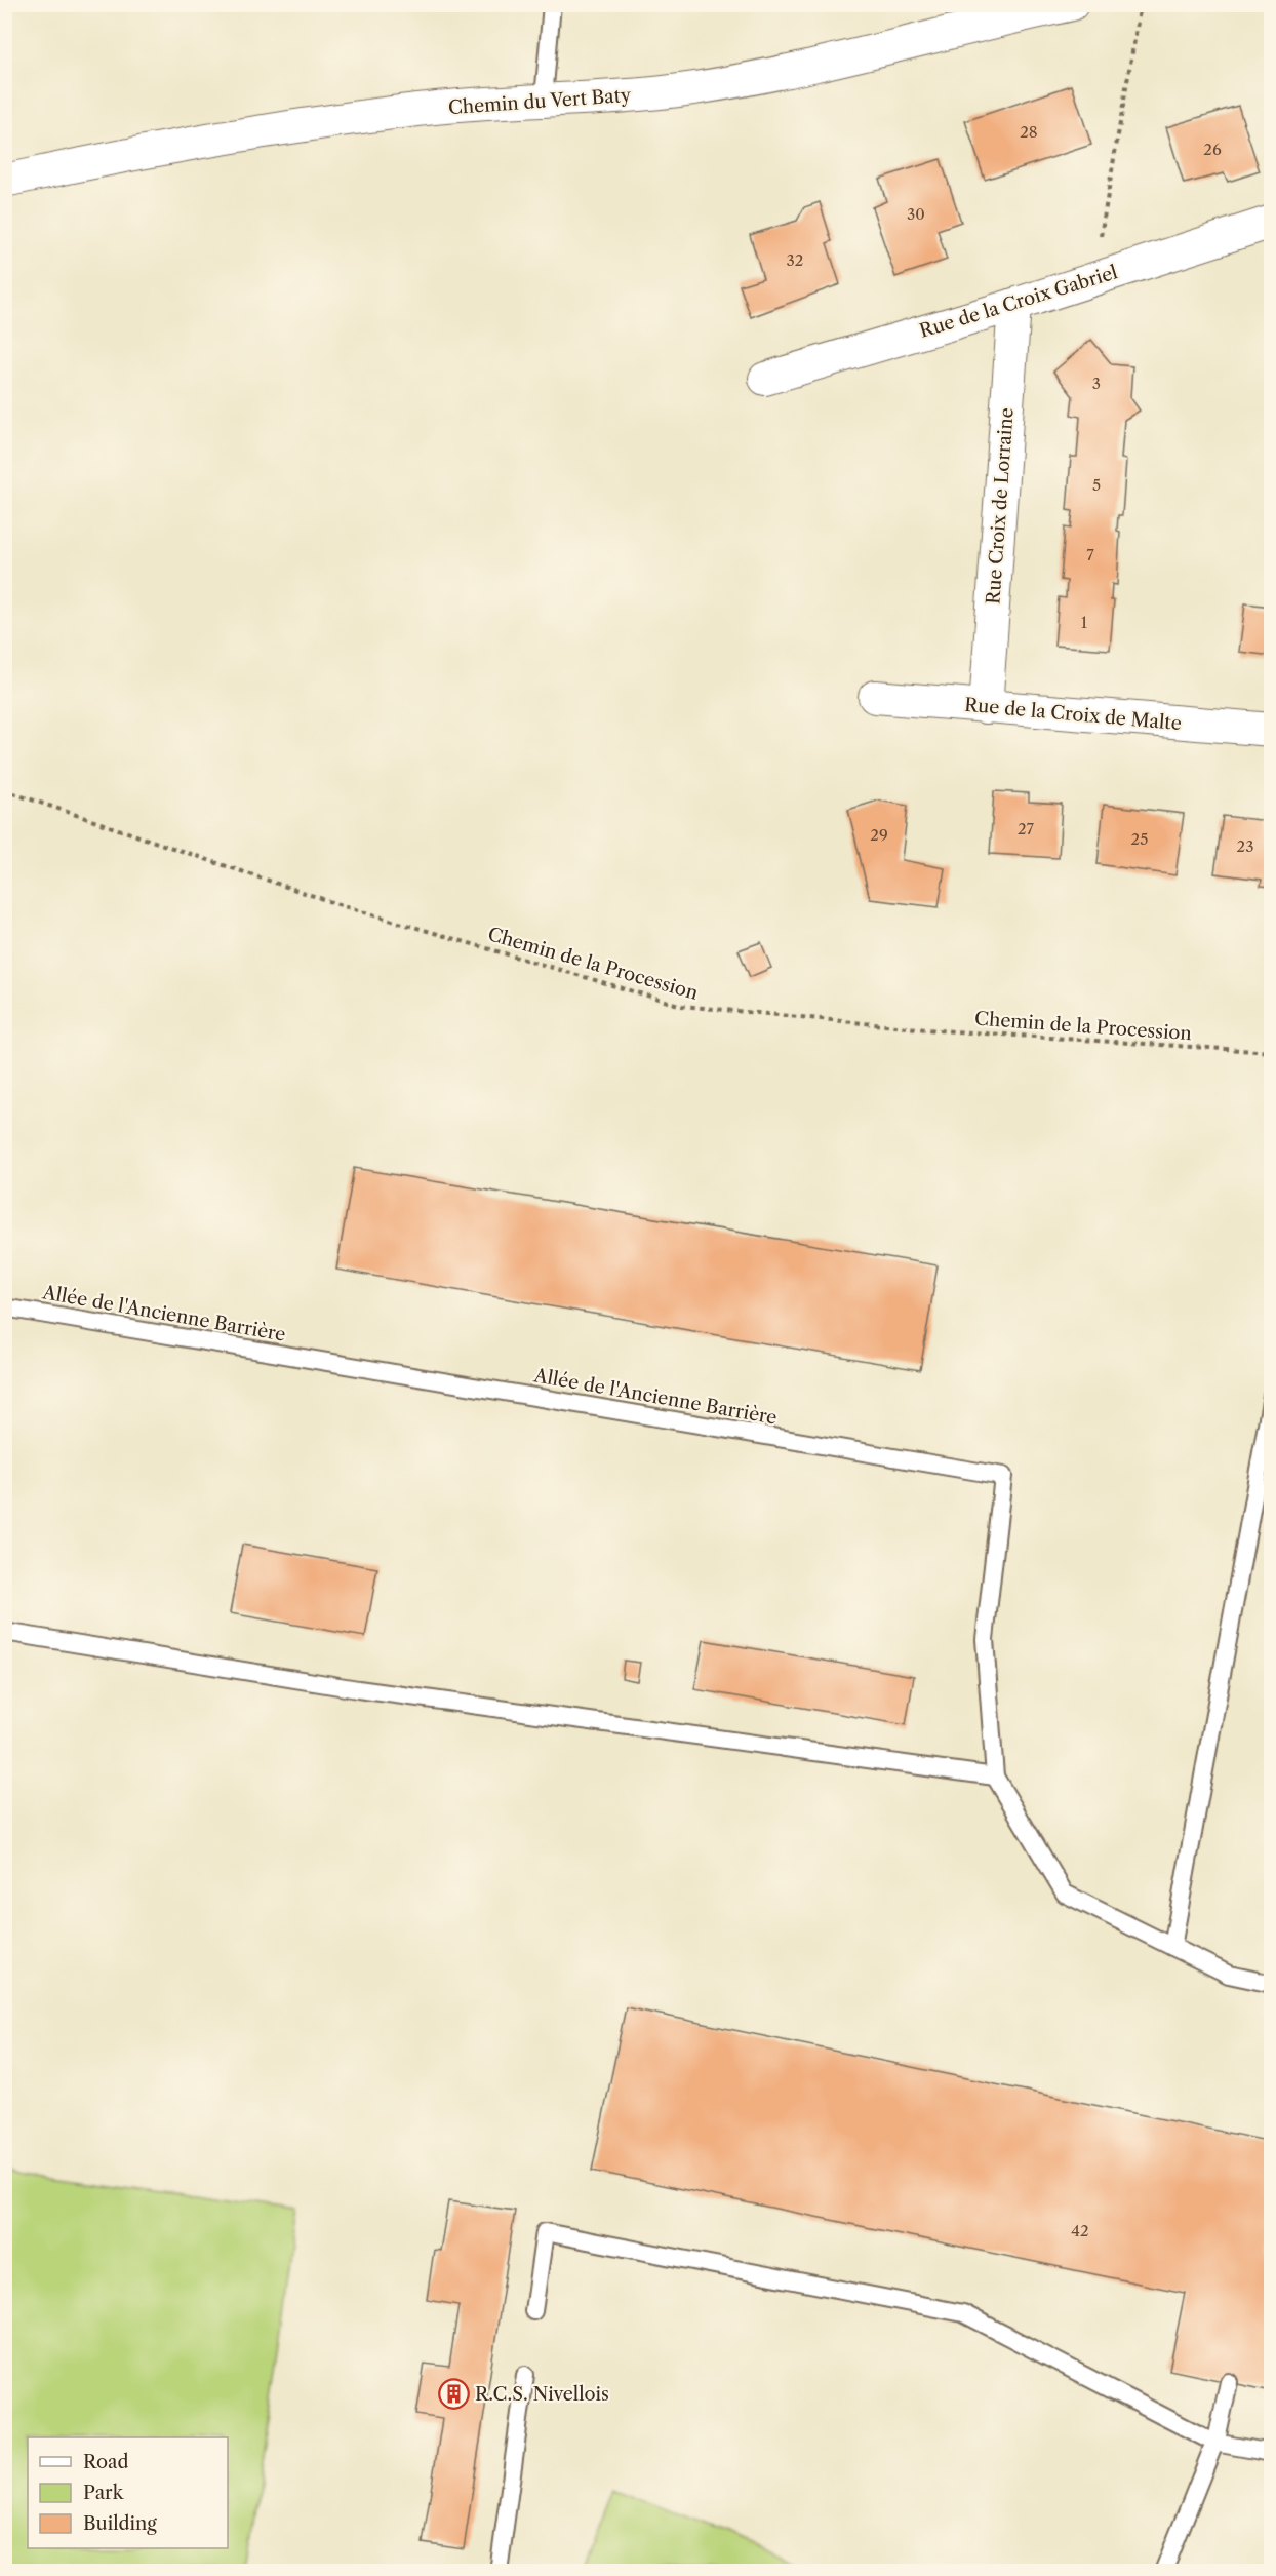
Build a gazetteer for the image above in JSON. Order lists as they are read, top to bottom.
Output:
{
  "streets": {
    "street": [
      "Chemin du Vert Baty",
      "Rue de la Croix Gabriel",
      "Rue Croix de Lorraine",
      "Rue de la Croix de Malte"
    ],
    "lane": ["Allée de l'Ancienne Barrière"],
    "path": ["Chemin de la Procession"]
  },
  "crossings": [
    ["Rue de la Croix Gabriel", "Rue Croix de Lorraine"],
    ["Rue Croix de Lorraine", "Rue de la Croix de Malte"]
  ],
  "places": {
    "building": ["R.C.S. Nivellois"]
  },
  "house_numbers": [
    "28",
    "26",
    "30",
    "32",
    "3",
    "5",
    "7",
    "1",
    "27",
    "29",
    "25",
    "23",
    "42"
  ],
  "legend": ["Road", "Park", "Building"]
}
